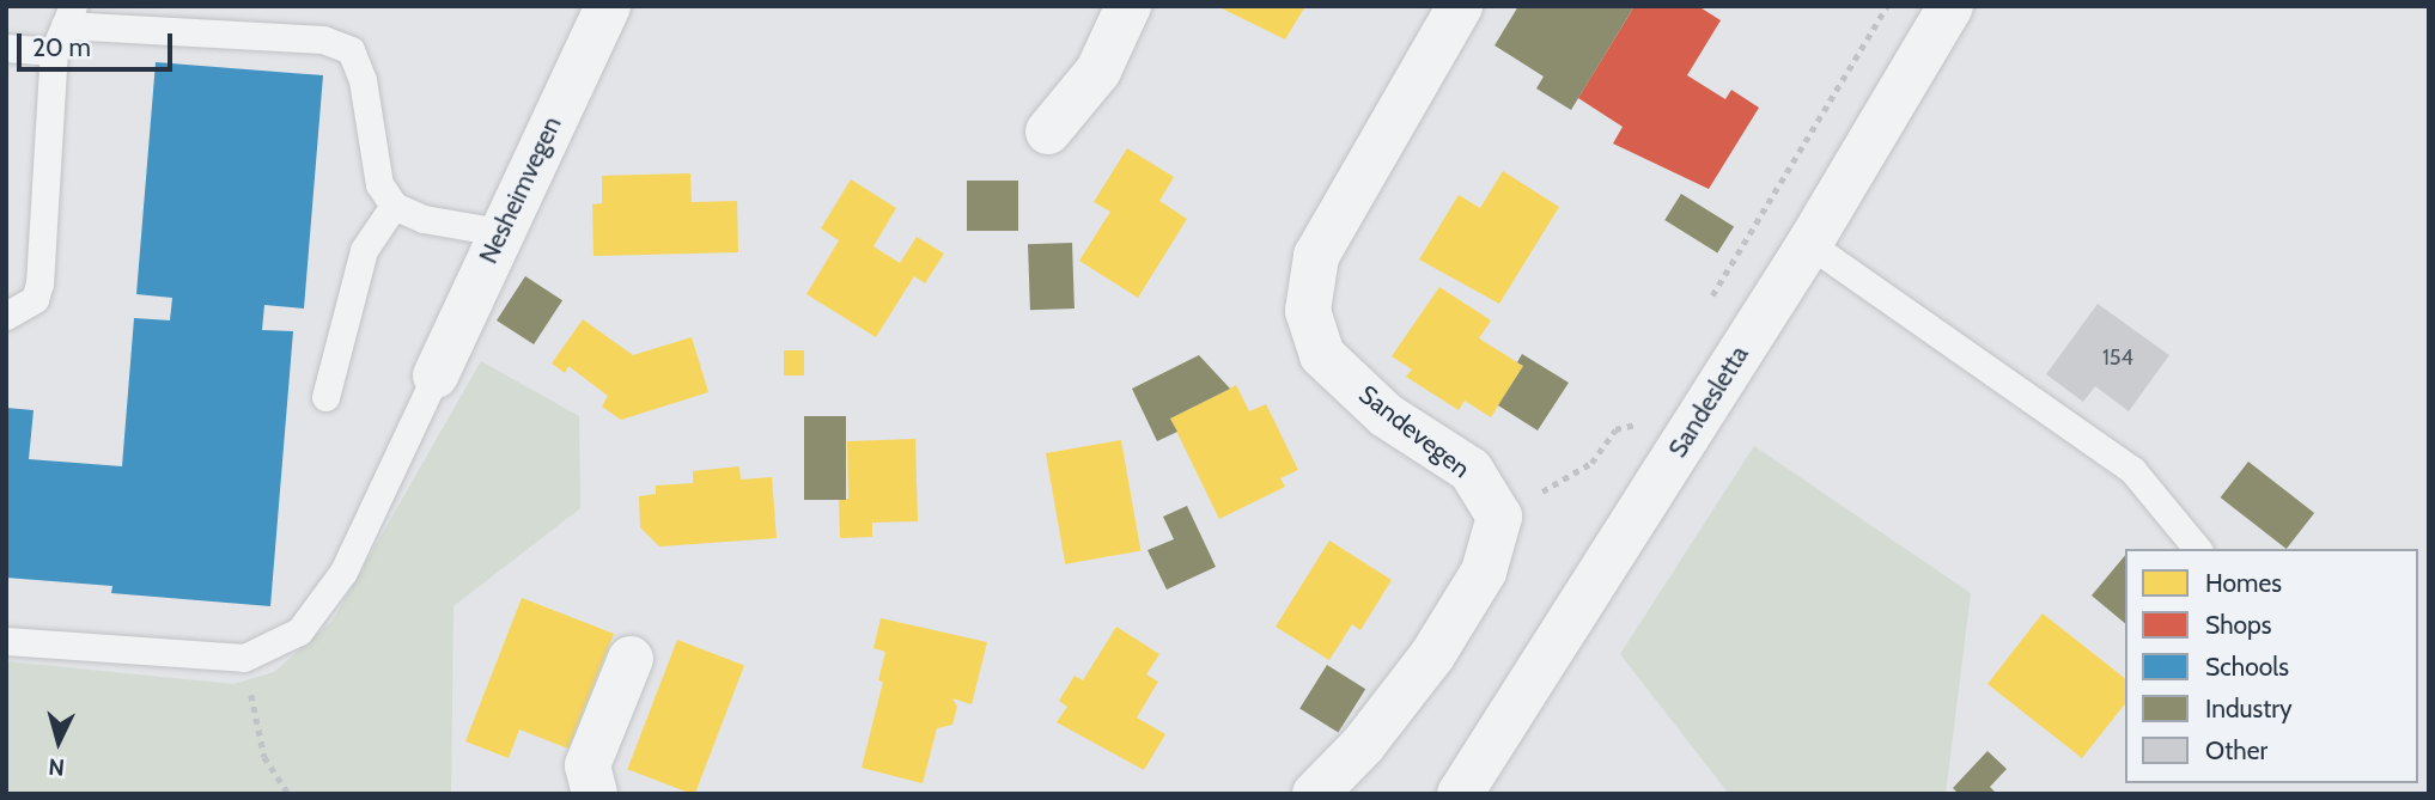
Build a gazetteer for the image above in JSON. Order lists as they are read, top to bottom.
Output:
{
  "streets": {
    "street": ["Nesheimvegen", "Sandesletta", "Sandevegen"]
  },
  "house_numbers": ["154"],
  "legend": [
    "Homes",
    "Shops",
    "Schools",
    "Industry",
    "Other"
  ],
  "scale_bar": "20 m",
  "north": "bottom"
}
